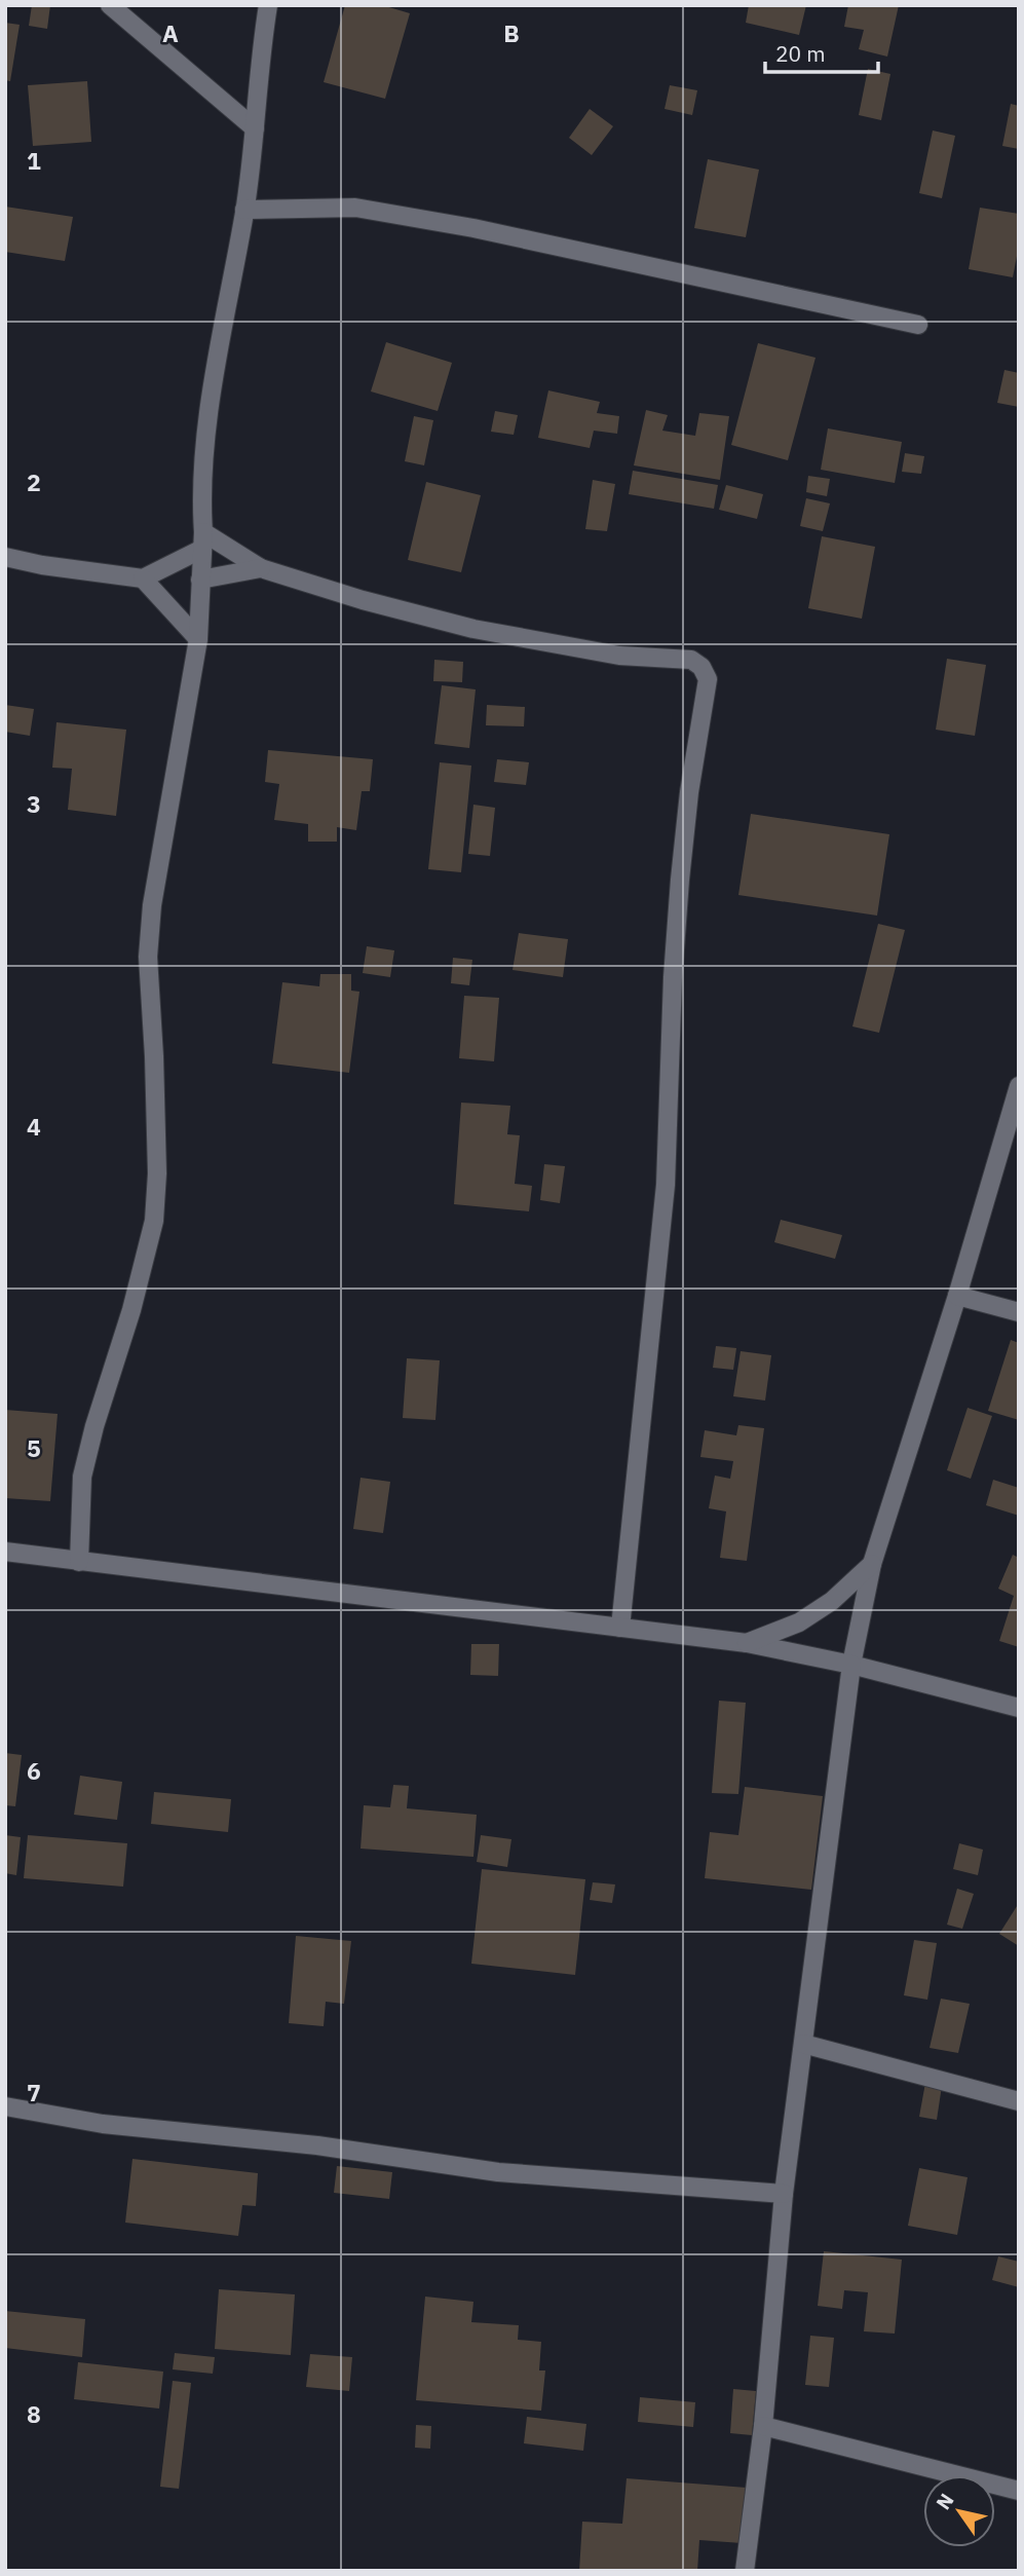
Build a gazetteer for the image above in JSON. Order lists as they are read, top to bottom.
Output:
{
  "scale_bar": "20 m",
  "north": "top left",
  "grid": {
    "columns": ["A", "B"],
    "rows": [
      "1",
      "2",
      "3",
      "4",
      "5",
      "6",
      "7",
      "8"
    ]
  }
}
